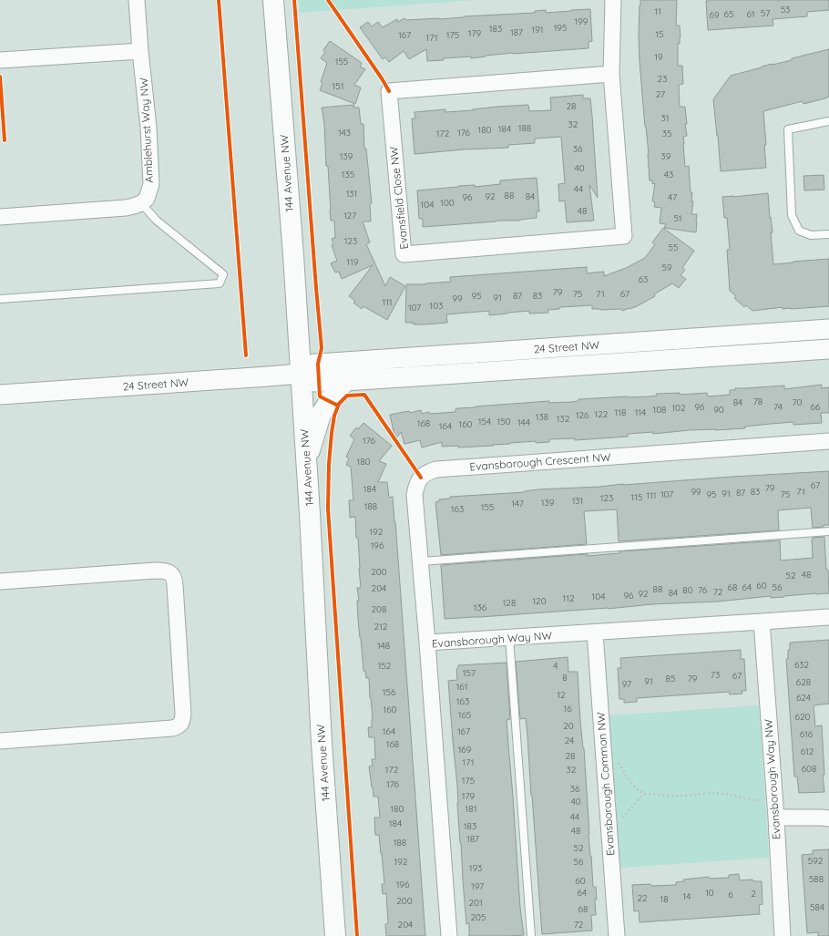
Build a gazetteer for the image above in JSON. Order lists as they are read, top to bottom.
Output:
{
  "streets": {
    "main road": ["144 Avenue NW"],
    "street": [
      "Amblehurst Way NW",
      "Evansfield Close NW",
      "24 Street NW",
      "Evansborough Crescent NW",
      "Evansborough Way NW",
      "Evansborough Common NW"
    ]
  },
  "crossings": [
    ["144 Avenue NW", "24 Street NW"],
    ["Evansborough Crescent NW", "Evansborough Way NW"],
    ["Evansborough Way NW", "Evansborough Common NW"]
  ],
  "house_numbers": [
    "53",
    "11",
    "57",
    "65",
    "61",
    "69",
    "199",
    "195",
    "183",
    "191",
    "187",
    "179",
    "15",
    "167",
    "175",
    "171",
    "19",
    "155",
    "23",
    "151",
    "27",
    "28",
    "31",
    "32",
    "188",
    "184",
    "180",
    "143",
    "176",
    "172",
    "35",
    "36",
    "139",
    "39",
    "40",
    "135",
    "43",
    "44",
    "131",
    "88",
    "92",
    "84",
    "96",
    "47",
    "100",
    "104",
    "48",
    "127",
    "51",
    "123",
    "55",
    "119",
    "59",
    "63",
    "79",
    "75",
    "71",
    "67",
    "95",
    "87",
    "83",
    "91",
    "99",
    "111",
    "103",
    "107",
    "78",
    "84",
    "70",
    "96",
    "74",
    "66",
    "102",
    "108",
    "90",
    "118",
    "114",
    "122",
    "126",
    "138",
    "132",
    "154",
    "150",
    "144",
    "168",
    "160",
    "164",
    "176",
    "180",
    "67",
    "79",
    "184",
    "99",
    "83",
    "71",
    "87",
    "91",
    "107",
    "95",
    "75",
    "111",
    "115",
    "123",
    "131",
    "139",
    "147",
    "188",
    "155",
    "163",
    "192",
    "196",
    "200",
    "48",
    "52",
    "60",
    "68",
    "64",
    "56",
    "204",
    "88",
    "80",
    "76",
    "72",
    "84",
    "92",
    "96",
    "104",
    "112",
    "120",
    "128",
    "136",
    "208",
    "212",
    "148",
    "632",
    "152",
    "4",
    "157",
    "73",
    "67",
    "8",
    "85",
    "79",
    "91",
    "628",
    "97",
    "161",
    "156",
    "12",
    "624",
    "163",
    "16",
    "160",
    "165",
    "620",
    "20",
    "164",
    "167",
    "616",
    "24",
    "168",
    "169",
    "612",
    "28",
    "171",
    "608",
    "172",
    "32",
    "175",
    "176",
    "36",
    "179",
    "40",
    "180",
    "181",
    "44",
    "184",
    "183",
    "48",
    "187",
    "188",
    "52",
    "592",
    "192",
    "56",
    "193",
    "588",
    "60",
    "196",
    "197",
    "64",
    "10",
    "2",
    "6",
    "14",
    "22",
    "18",
    "200",
    "201",
    "584",
    "68",
    "205",
    "204",
    "72"
  ]
}
